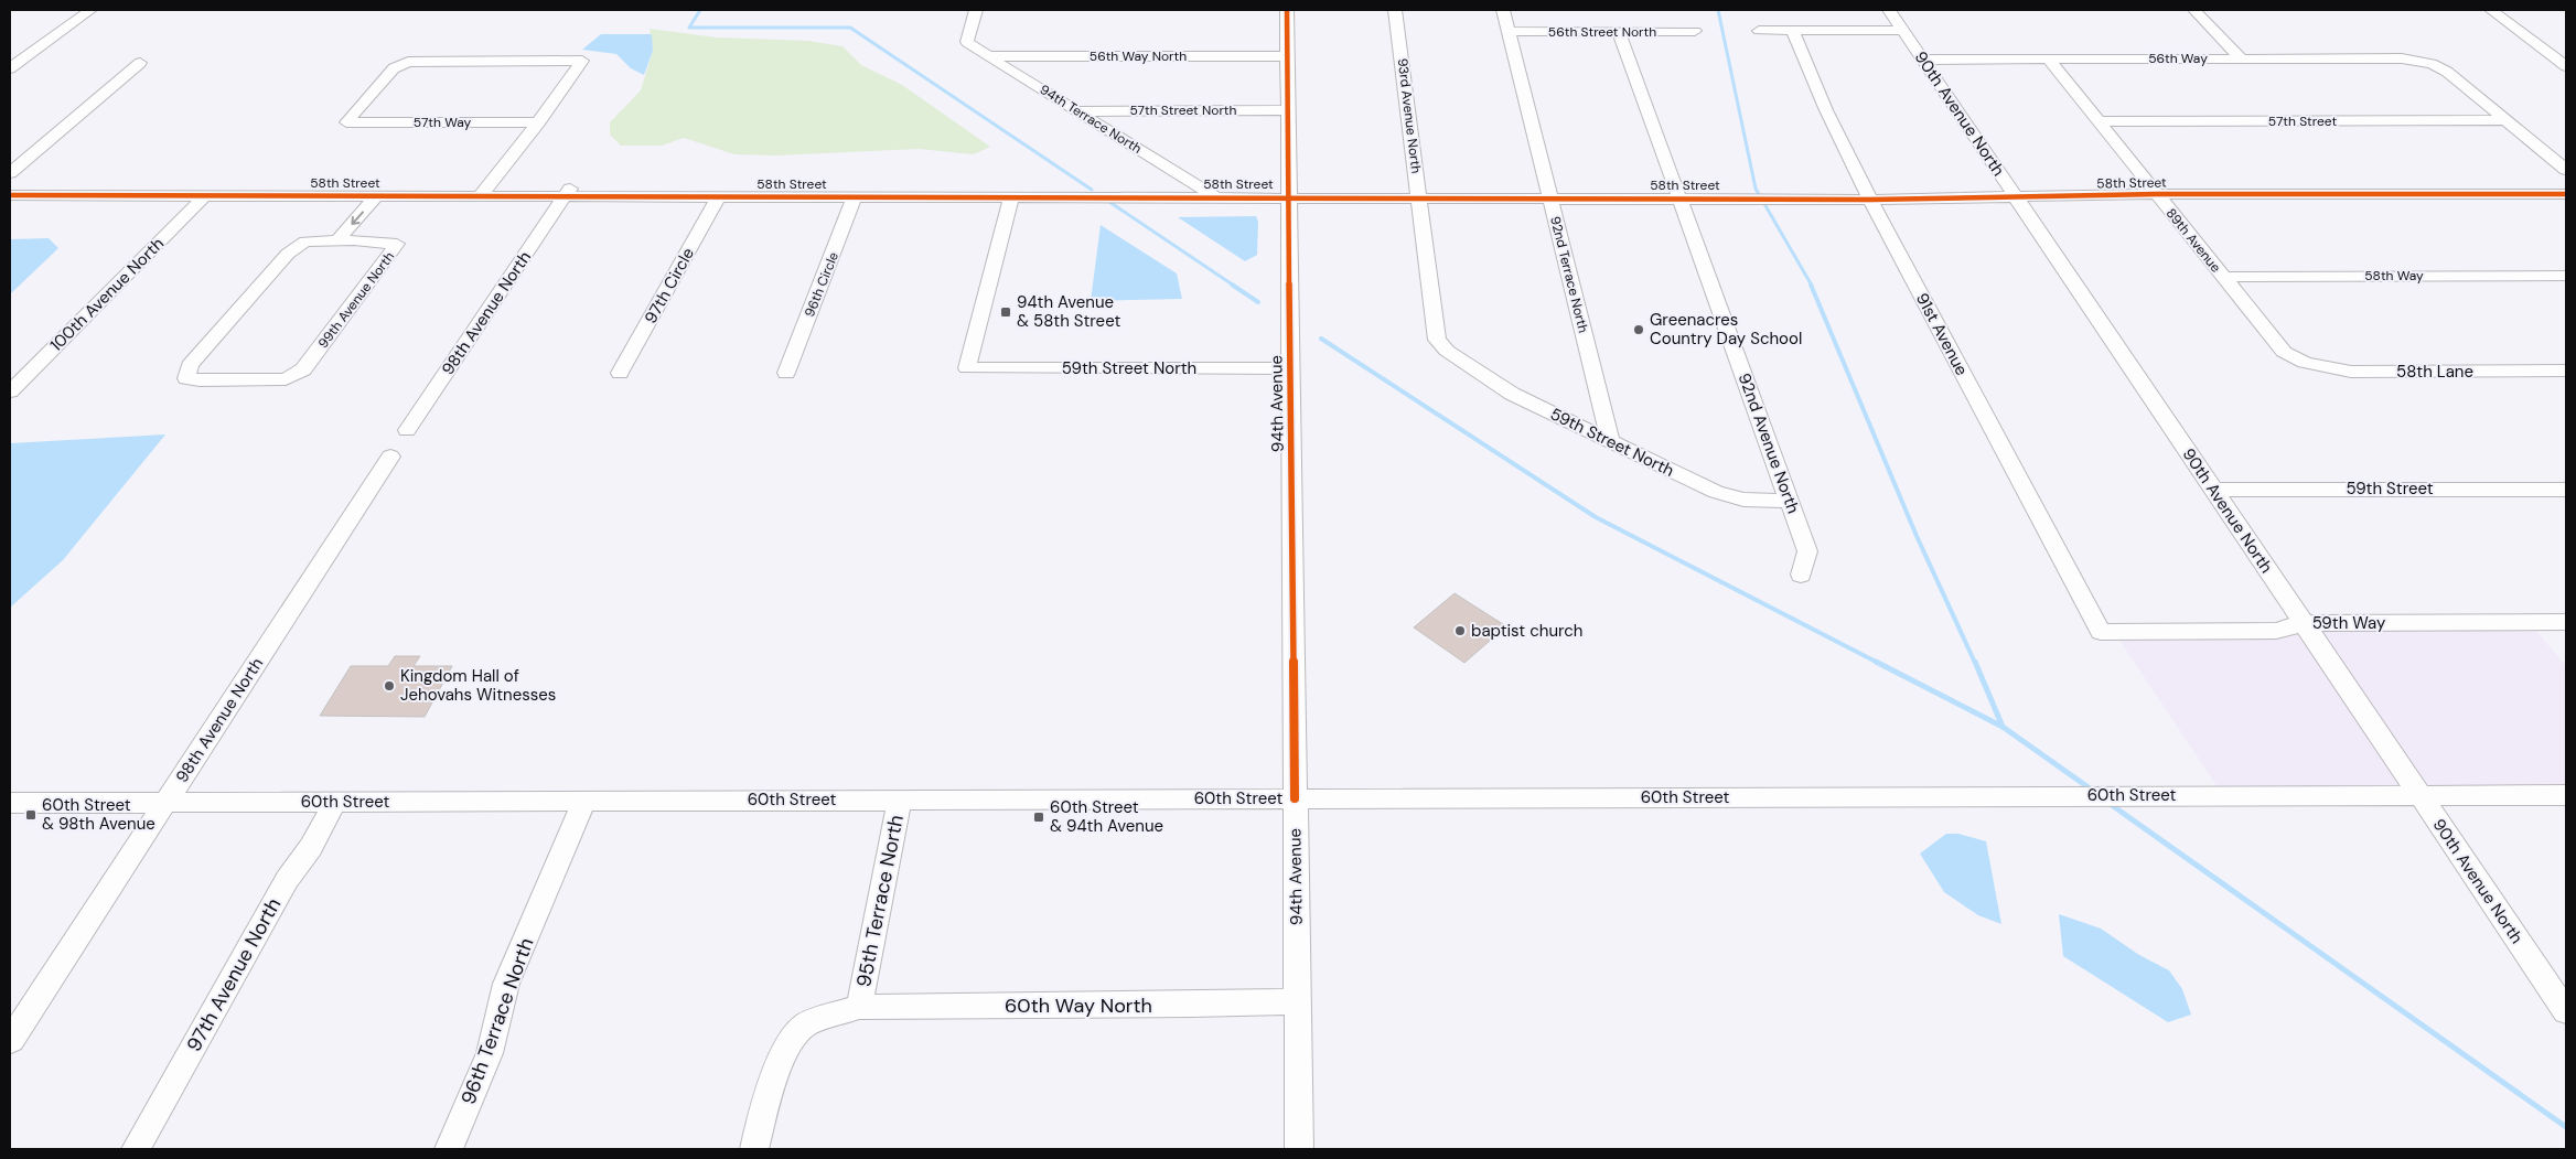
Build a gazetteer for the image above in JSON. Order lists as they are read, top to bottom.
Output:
{
  "streets": {
    "street": [
      "56th Street North",
      "56th Way North",
      "56th Way",
      "57th Street North",
      "90th Avenue North",
      "93rd Avenue North",
      "94th Terrace North",
      "57th Street",
      "57th Way",
      "58th Street",
      "89th Avenue",
      "92nd Terrace North",
      "58th Way",
      "96th Circle",
      "97th Circle",
      "100th Avenue North",
      "99th Avenue North",
      "98th Avenue North",
      "91st Avenue",
      "59th Street North",
      "58th Lane",
      "94th Avenue",
      "92nd Avenue North",
      "59th Street",
      "59th Way",
      "60th Street",
      "95th Terrace North",
      "97th Avenue North",
      "60th Way North",
      "96th Terrace North"
    ]
  },
  "crossings": [
    ["56th Street North", "92nd Terrace North"],
    ["56th Street North", "92nd Avenue North"],
    ["56th Way North", "94th Terrace North"],
    ["56th Way North", "94th Avenue"],
    ["56th Way", "90th Avenue North"],
    ["56th Way", "57th Street"],
    ["56th Way", "89th Avenue"],
    ["57th Street North", "94th Terrace North"],
    ["57th Street North", "94th Avenue"],
    ["90th Avenue North", "58th Street"],
    ["90th Avenue North", "59th Street"],
    ["90th Avenue North", "59th Way"],
    ["90th Avenue North", "60th Street"],
    ["93rd Avenue North", "58th Street"],
    ["93rd Avenue North", "59th Street North"],
    ["94th Terrace North", "58th Street"],
    ["57th Street", "89th Avenue"],
    ["58th Street", "89th Avenue"],
    ["58th Street", "92nd Terrace North"],
    ["58th Street", "96th Circle"],
    ["58th Street", "97th Circle"],
    ["58th Street", "100th Avenue North"],
    ["58th Street", "98th Avenue North"],
    ["58th Street", "91st Avenue"],
    ["58th Street", "59th Street North"],
    ["58th Street", "94th Avenue"],
    ["58th Street", "92nd Avenue North"],
    ["89th Avenue", "58th Way"],
    ["89th Avenue", "58th Lane"],
    ["92nd Terrace North", "59th Street North"],
    ["98th Avenue North", "60th Street"],
    ["91st Avenue", "59th Way"],
    ["59th Street North", "94th Avenue"],
    ["59th Street North", "92nd Avenue North"],
    ["94th Avenue", "60th Street"],
    ["94th Avenue", "60th Way North"],
    ["60th Street", "95th Terrace North"],
    ["60th Street", "97th Avenue North"],
    ["60th Street", "96th Terrace North"],
    ["95th Terrace North", "60th Way North"]
  ],
  "places": {
    "transit": ["94th Avenue & 58th Street", "60th Street & 98th Avenue", "60th Street & 94th Avenue"],
    "other": ["Greenacres Country Day School", "baptist church", "Kingdom Hall of Jehovahs Witnesses"]
  }
}
